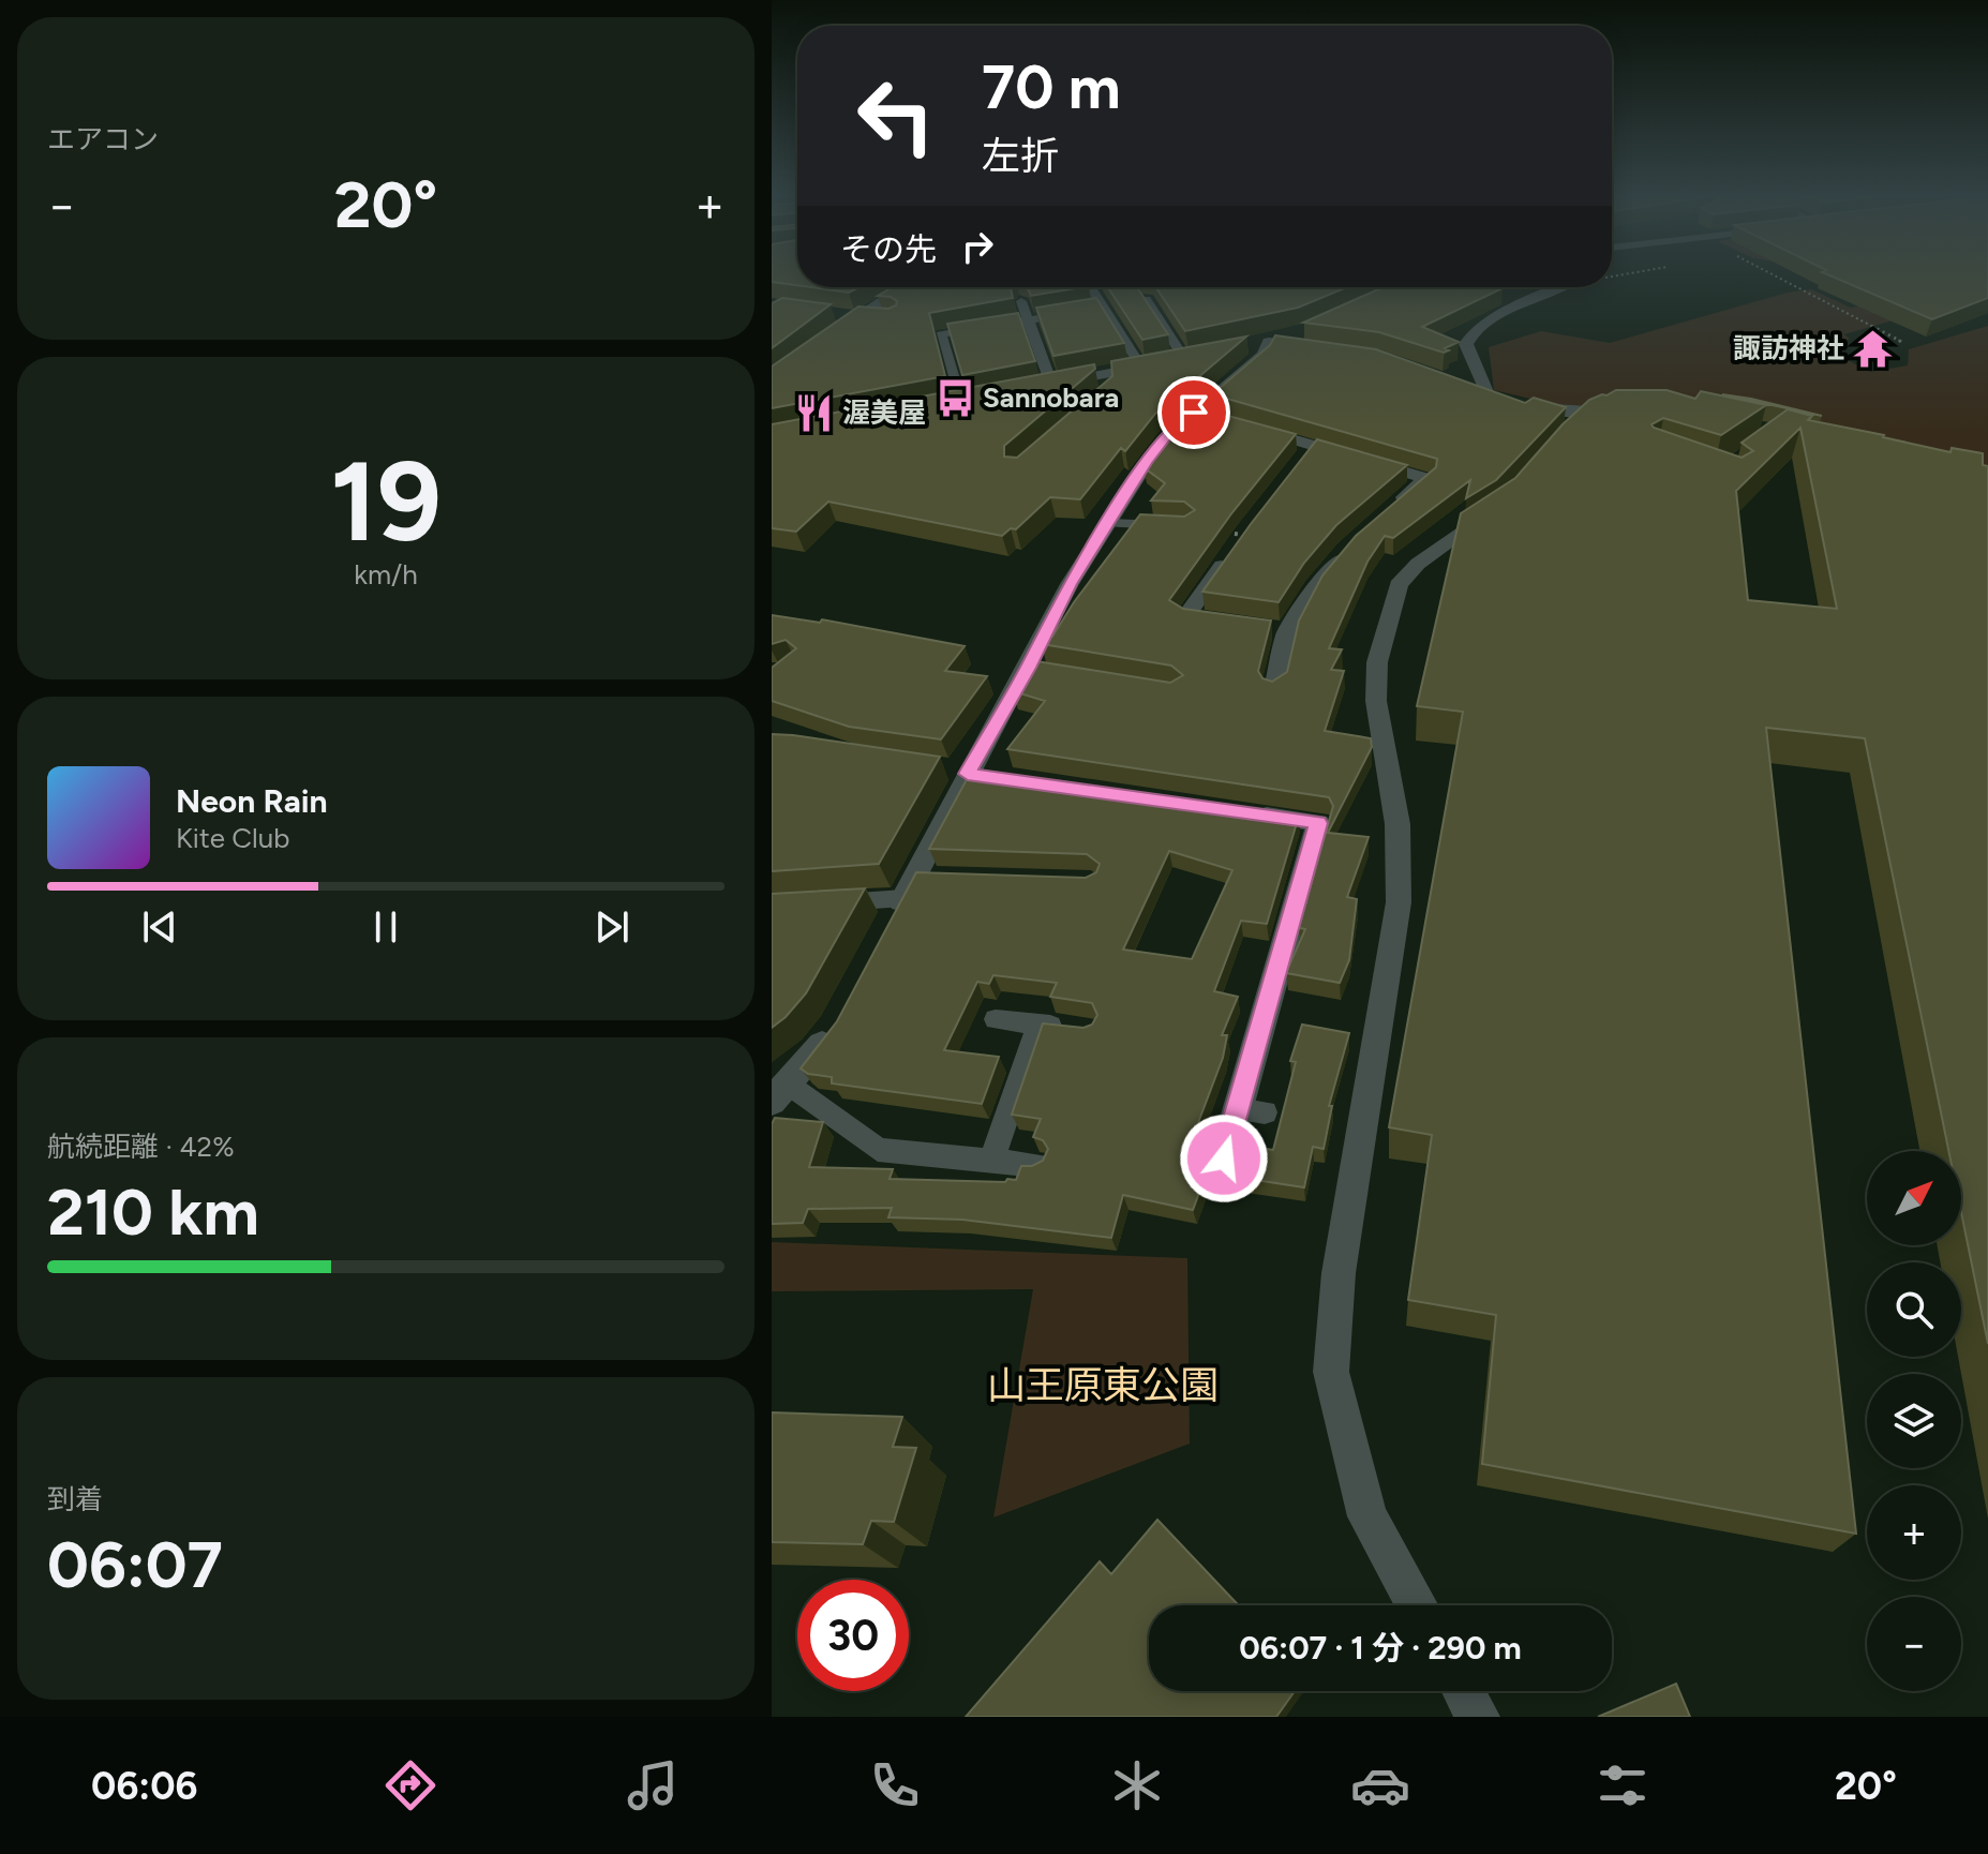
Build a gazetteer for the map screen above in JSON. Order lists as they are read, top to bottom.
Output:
{
  "parks": ["山王原東公園"],
  "places": {
    "temple": ["諏訪神社"],
    "bus stop": ["Sannobara"],
    "restaurant": ["渥美屋"]
  },
  "north": "top right",
  "page": {
    "tile": [
      "エアコン",
      ["19", "km/h"],
      ["航続距離 · 42%", "210 km"],
      ["到着", "06:07"]
    ],
    "turn": ["70 m", "左折"],
    "heat": ["−", "20°", "+"],
    "then": "その先",
    "song": ["Neon Rain", "Kite Club"],
    "map_buttons": ["+", "−"],
    "limit": "30",
    "trip": "06:07 · 1 分 · 290 m",
    "tabs": ["06:06", "20°"]
  }
}
